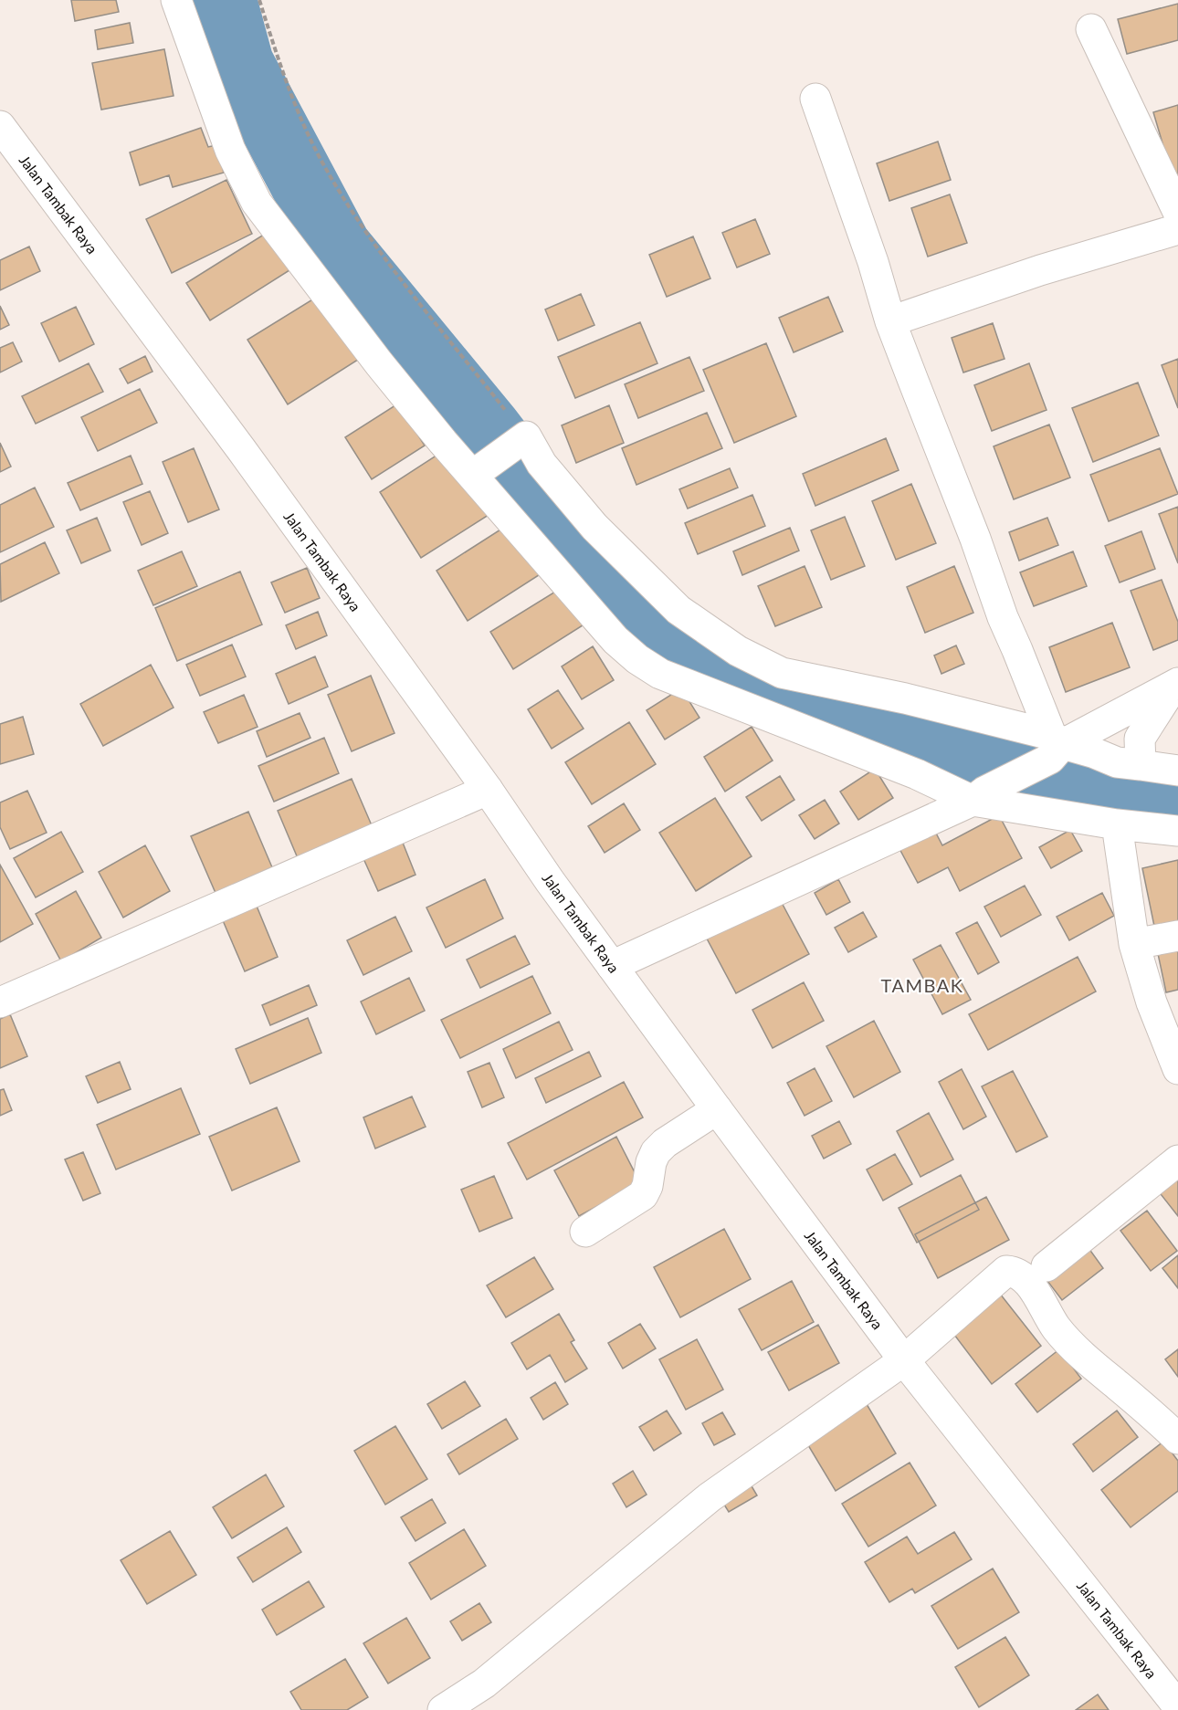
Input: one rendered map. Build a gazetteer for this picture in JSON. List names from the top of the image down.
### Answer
{
  "streets": {
    "street": ["Jalan Tambak Raya"]
  },
  "districts": ["TAMBAK"]
}
